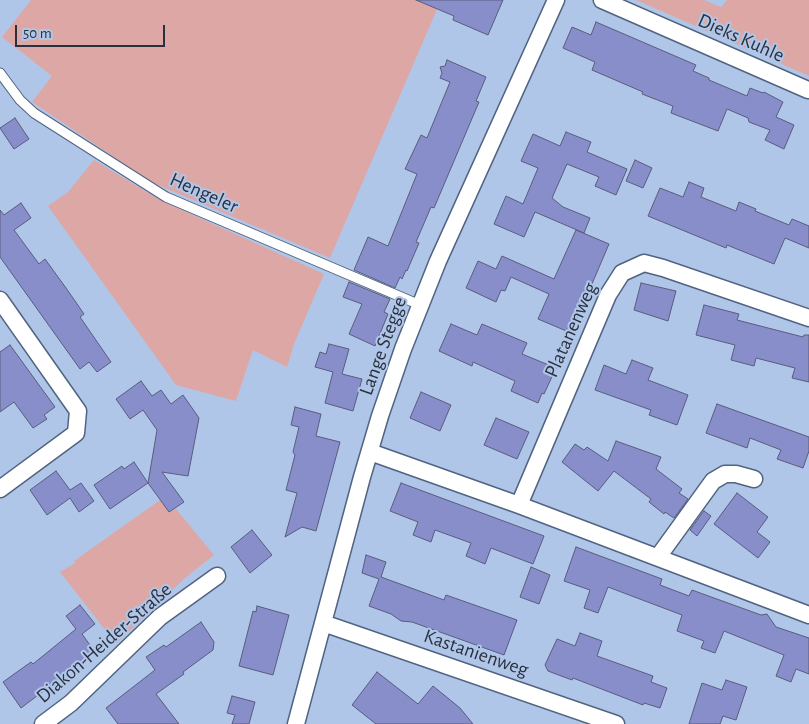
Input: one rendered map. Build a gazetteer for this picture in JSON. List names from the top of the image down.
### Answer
{
  "streets": {
    "street": [
      "Dieks Kuhle",
      "Platanenweg",
      "Lange Stegge",
      "Diakon-Heider-Straße",
      "Kastanienweg"
    ],
    "lane": ["Hengeler"]
  },
  "crossings": [
    ["Hengeler", "Lange Stegge"],
    ["Lange Stegge", "Kastanienweg"]
  ],
  "scale_bar": "50 m"
}
